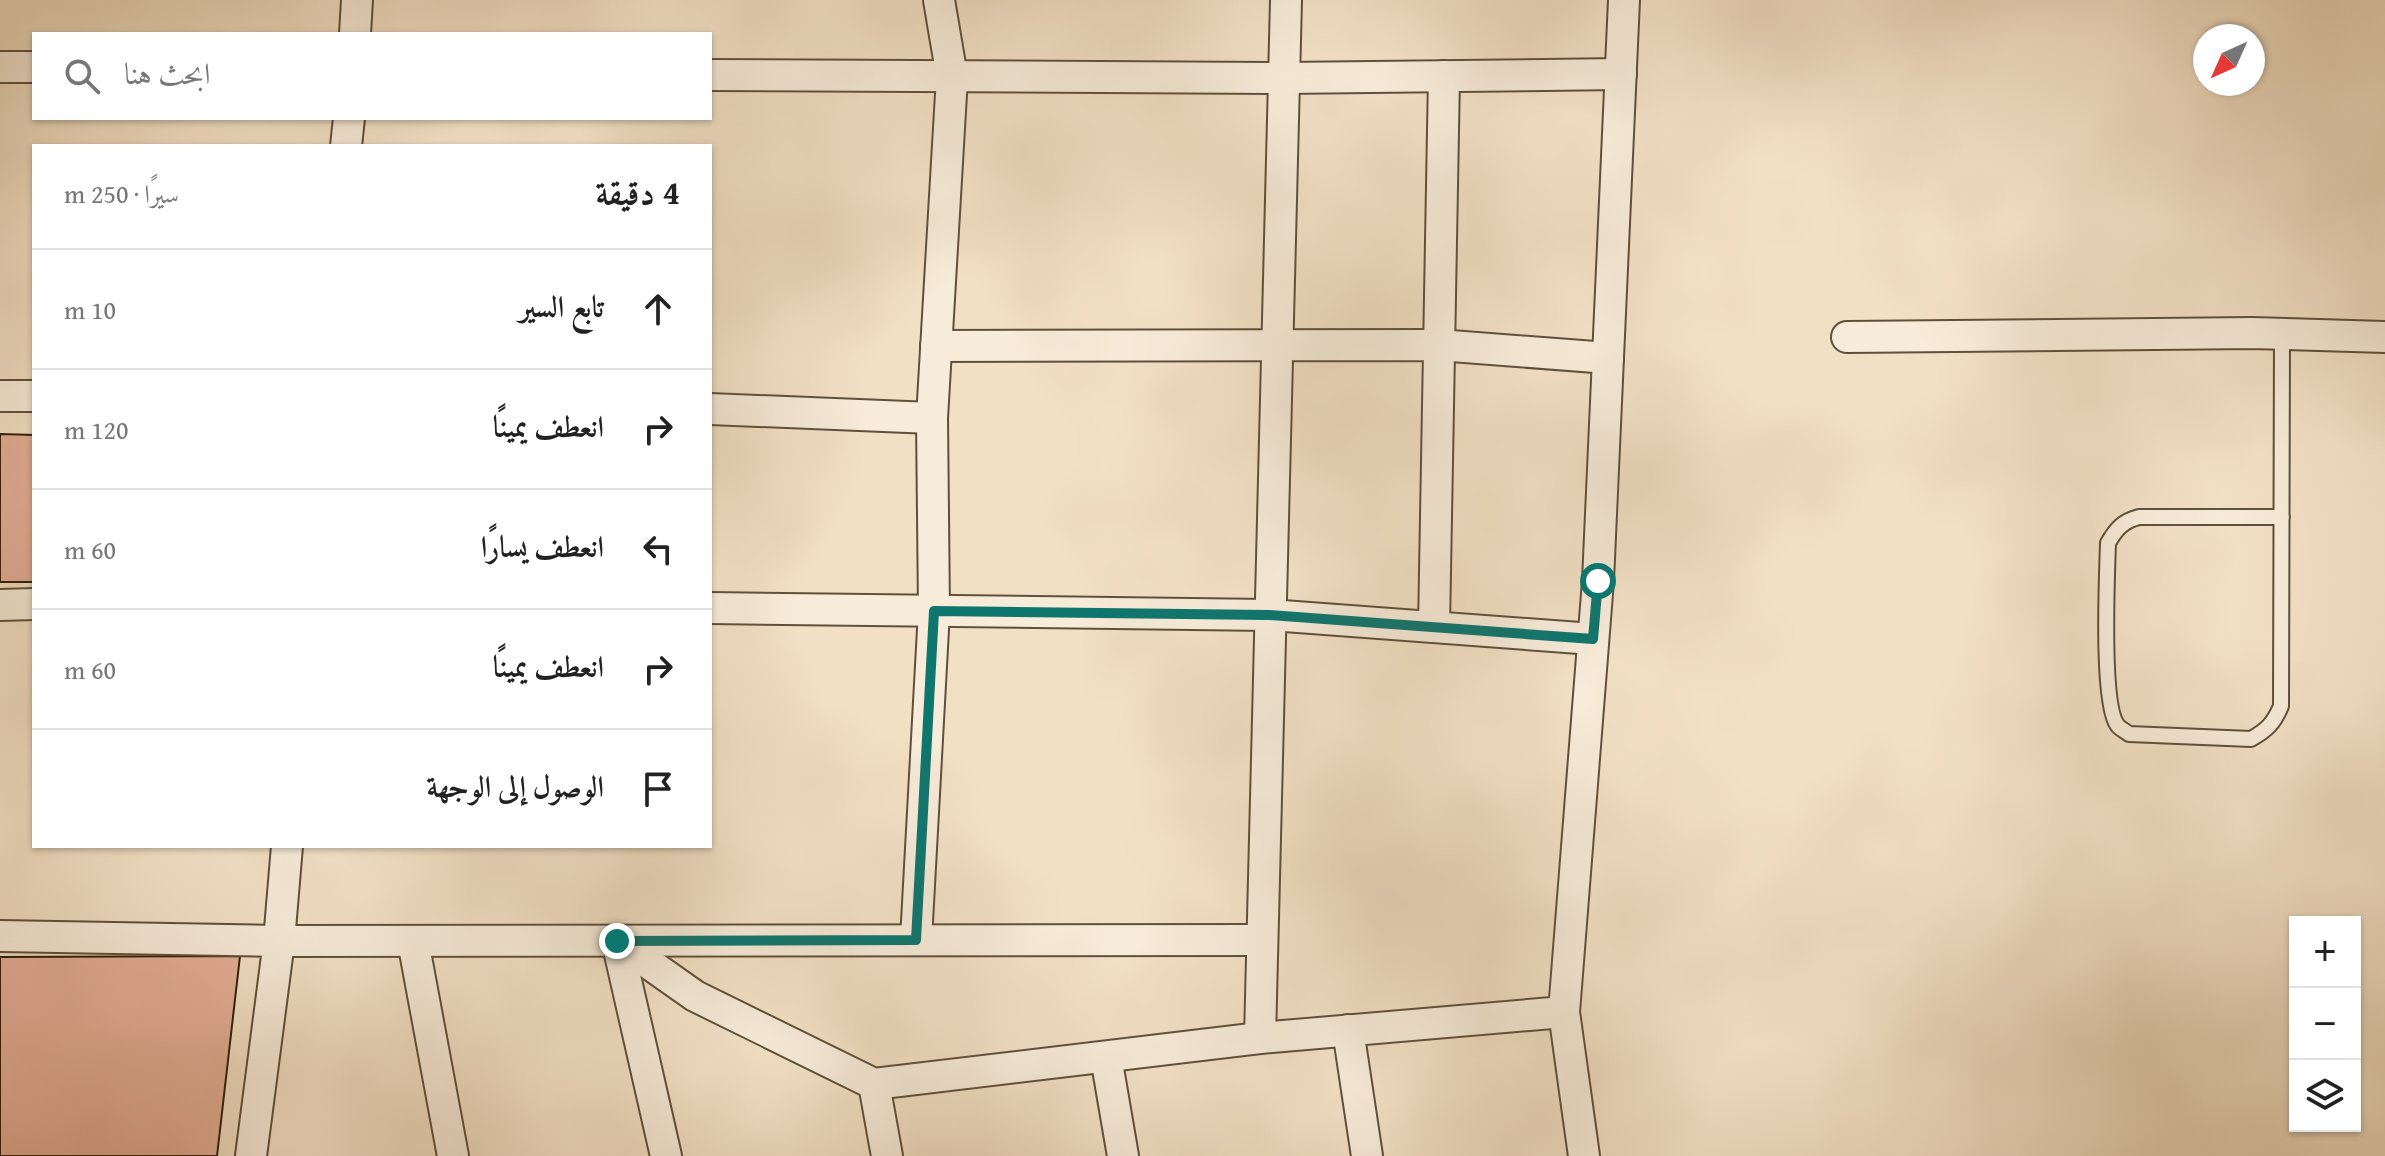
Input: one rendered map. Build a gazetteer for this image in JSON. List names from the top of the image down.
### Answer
{
  "north": "bottom left",
  "page": {
    "search": "ابحث هنا",
    "heading": ["4 دقيقة", "سيرًا · 250 m"],
    "list": [
      ["تابع السير", "10 m"],
      ["انعطف يمينًا", "120 m"],
      ["انعطف يسارًا", "60 m"],
      ["انعطف يمينًا", "60 m"],
      "الوصول إلى الوجهة"
    ],
    "map_buttons": ["+", "−"]
  }
}
